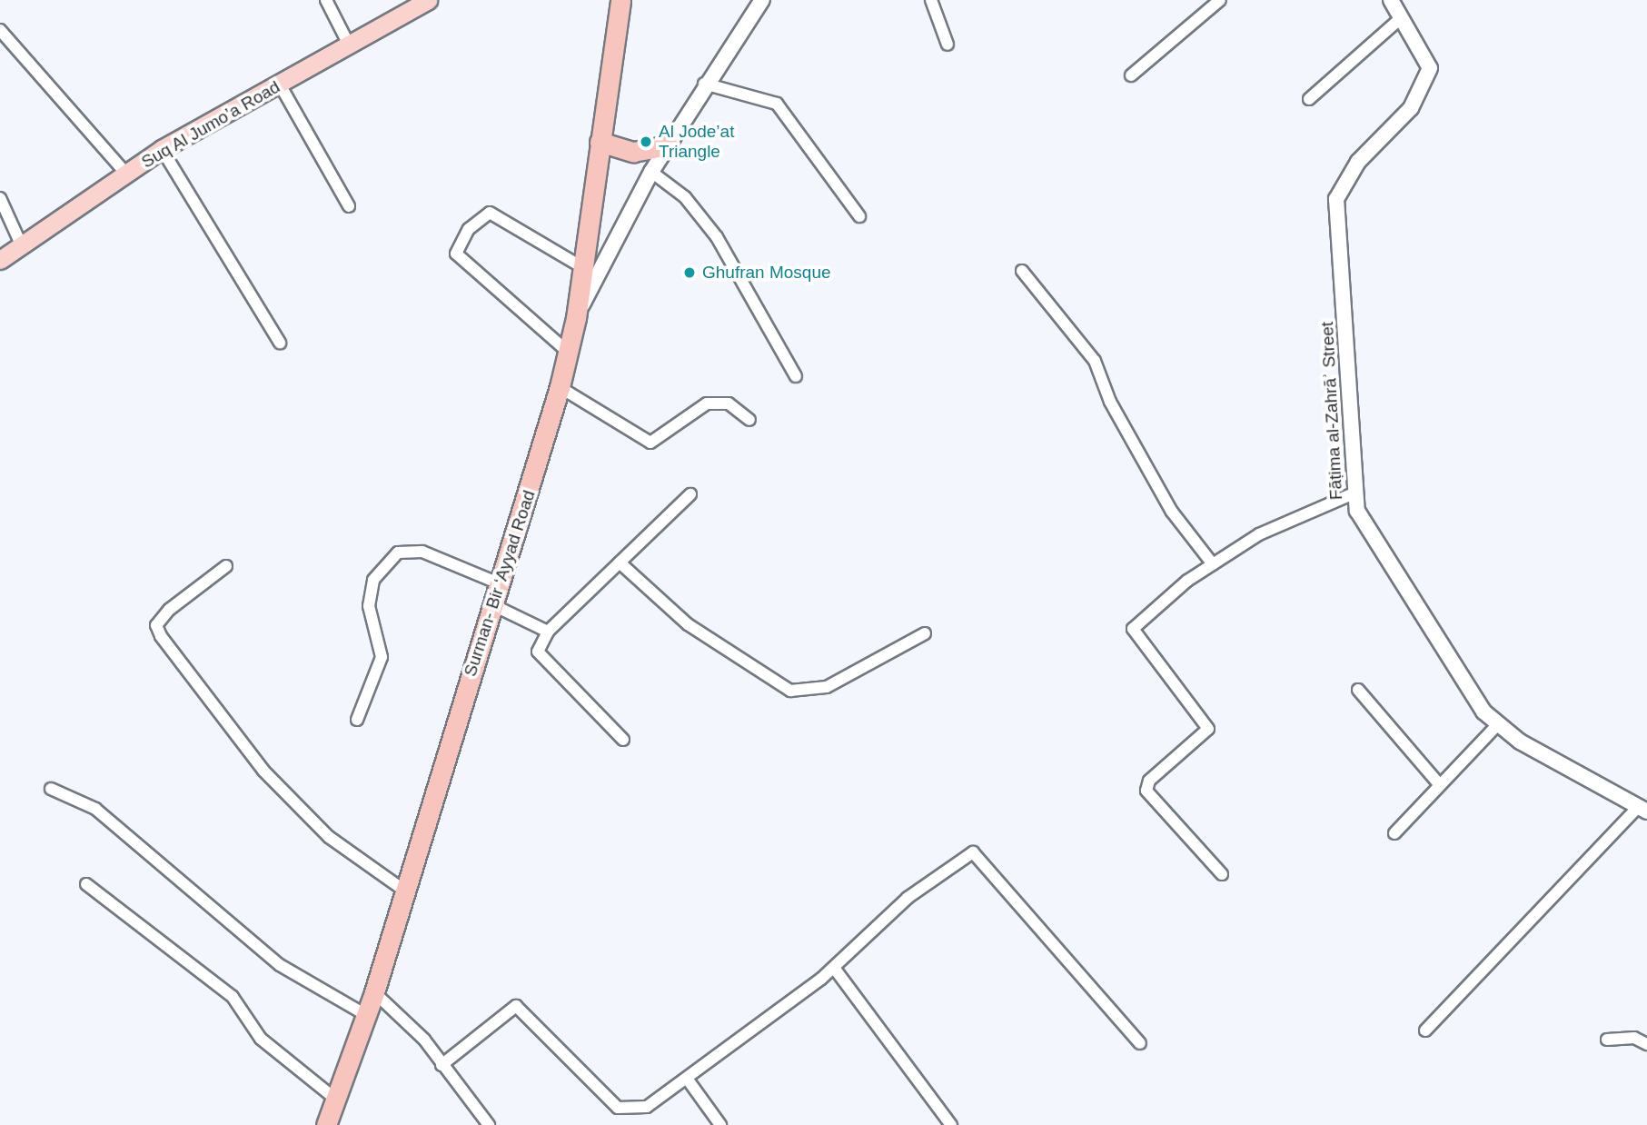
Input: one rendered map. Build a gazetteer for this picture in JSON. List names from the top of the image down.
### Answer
{
  "streets": {
    "highway": ["Surman- Bir ‘Ayyad Road"],
    "main road": ["Suq Al Jumo’a Road"],
    "street": ["Fāṭima al-Zahrāʾ Street"]
  },
  "places": ["Al Jode’at Triangle", "Ghufran Mosque"]
}
